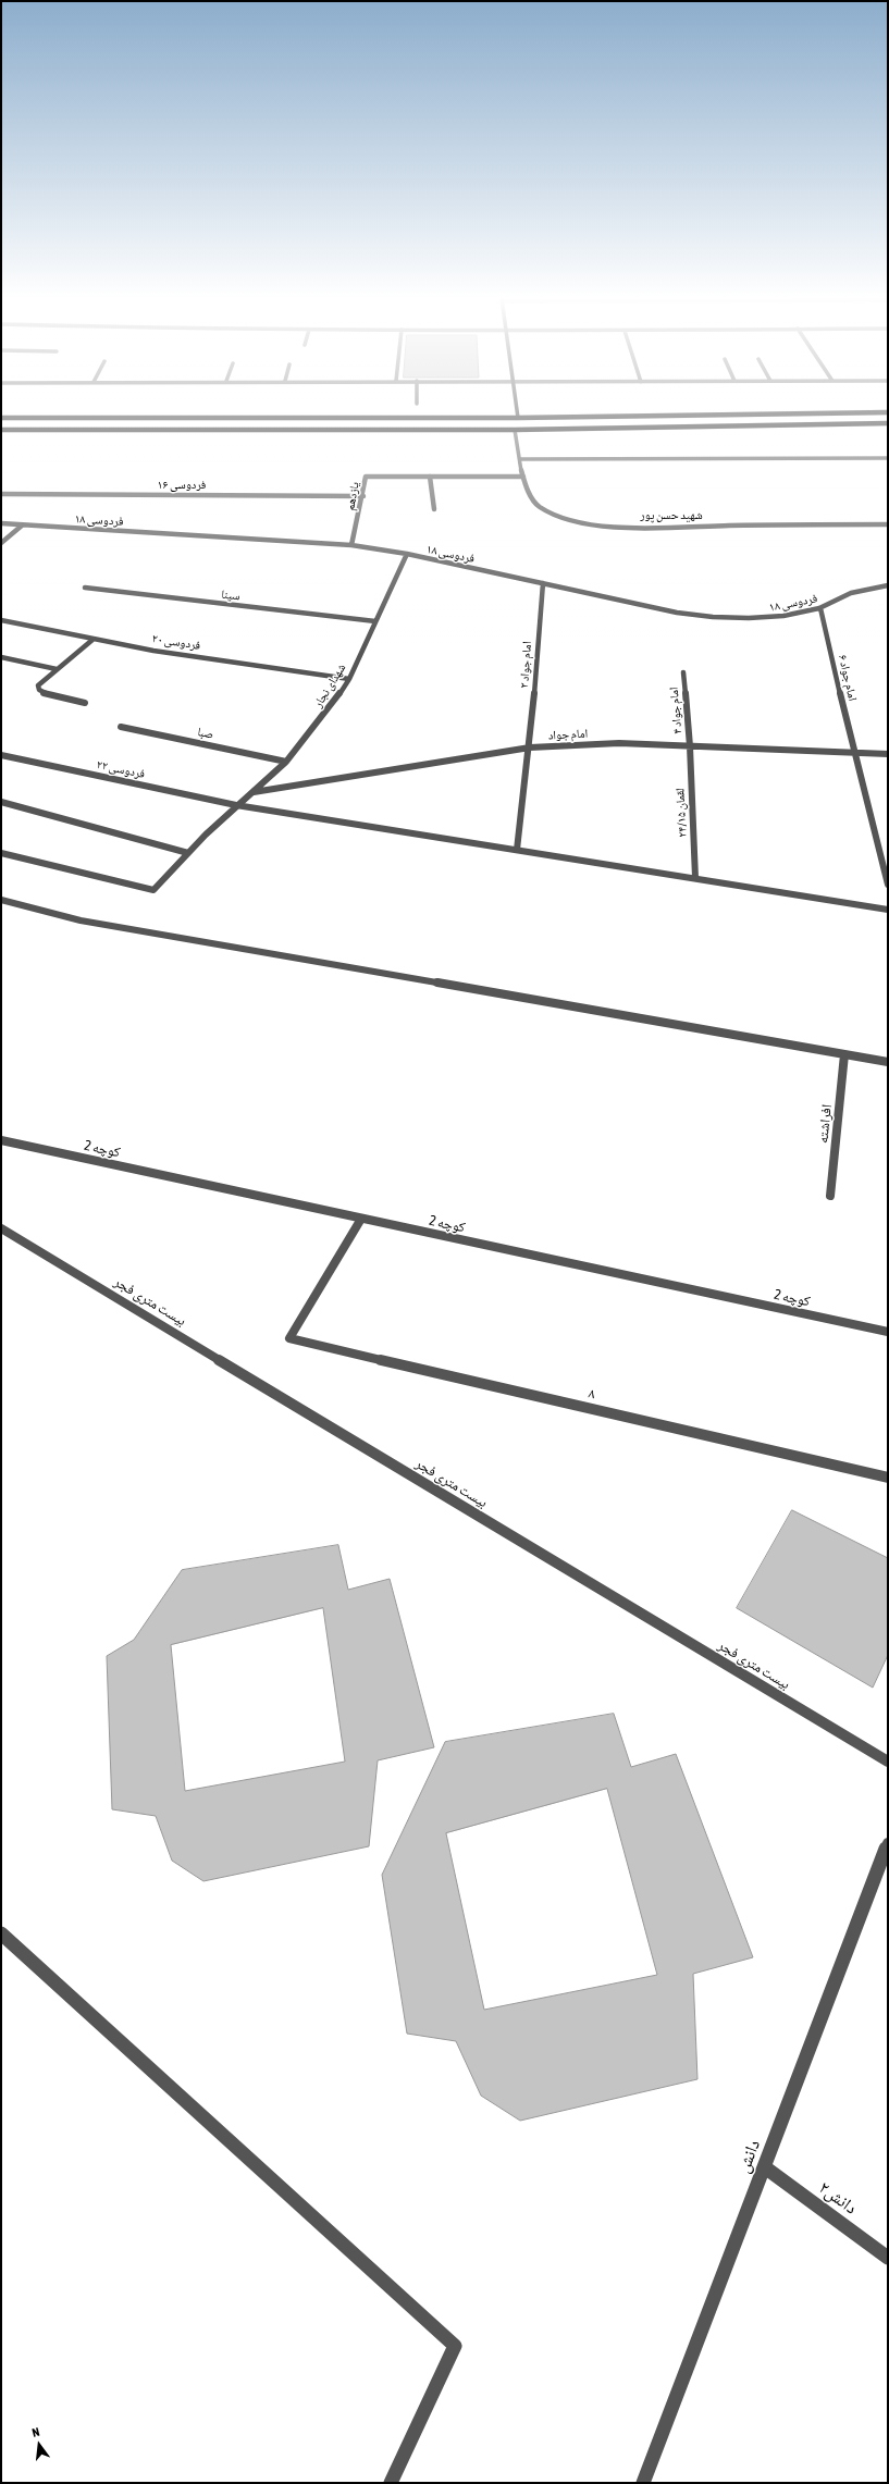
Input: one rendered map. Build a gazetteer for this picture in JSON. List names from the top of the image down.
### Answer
{
  "streets": {
    "street": [
      "فردوسی ۱۶",
      "یازدهم",
      "شهید حسن پور",
      "فردوسی ۱۸",
      "سینا",
      "فردوسی ۲۰",
      "امام جواد ۲",
      "امام جواد ۶",
      "شهدای نجار",
      "امام جواد ۴",
      "صبا",
      "امام جواد",
      "فردوسی ۲۲",
      "لقمان ۲۴/۱۵",
      "افراشته",
      "کوچه 2",
      "بیست متری فجر",
      "۸",
      "دانش",
      "دانش۲"
    ]
  },
  "crossings": [
    ["فردوسی ۱۶", "یازدهم"],
    ["یازدهم", "شهید حسن پور"],
    ["یازدهم", "فردوسی ۱۸"],
    ["فردوسی ۱۸", "امام جواد ۲"],
    ["فردوسی ۱۸", "امام جواد ۶"],
    ["فردوسی ۱۸", "شهدای نجار"],
    ["سینا", "شهدای نجار"],
    ["فردوسی ۲۰", "شهدای نجار"],
    ["امام جواد ۲", "امام جواد"],
    ["امام جواد ۲", "فردوسی ۲۲"],
    ["امام جواد ۶", "امام جواد"],
    ["شهدای نجار", "صبا"],
    ["شهدای نجار", "امام جواد"],
    ["شهدای نجار", "فردوسی ۲۲"],
    ["امام جواد ۴", "امام جواد"],
    ["امام جواد ۴", "لقمان ۲۴/۱۵"],
    ["امام جواد", "لقمان ۲۴/۱۵"],
    ["فردوسی ۲۲", "لقمان ۲۴/۱۵"],
    ["کوچه 2", "۸"],
    ["دانش", "دانش۲"]
  ],
  "north": "top"
}
